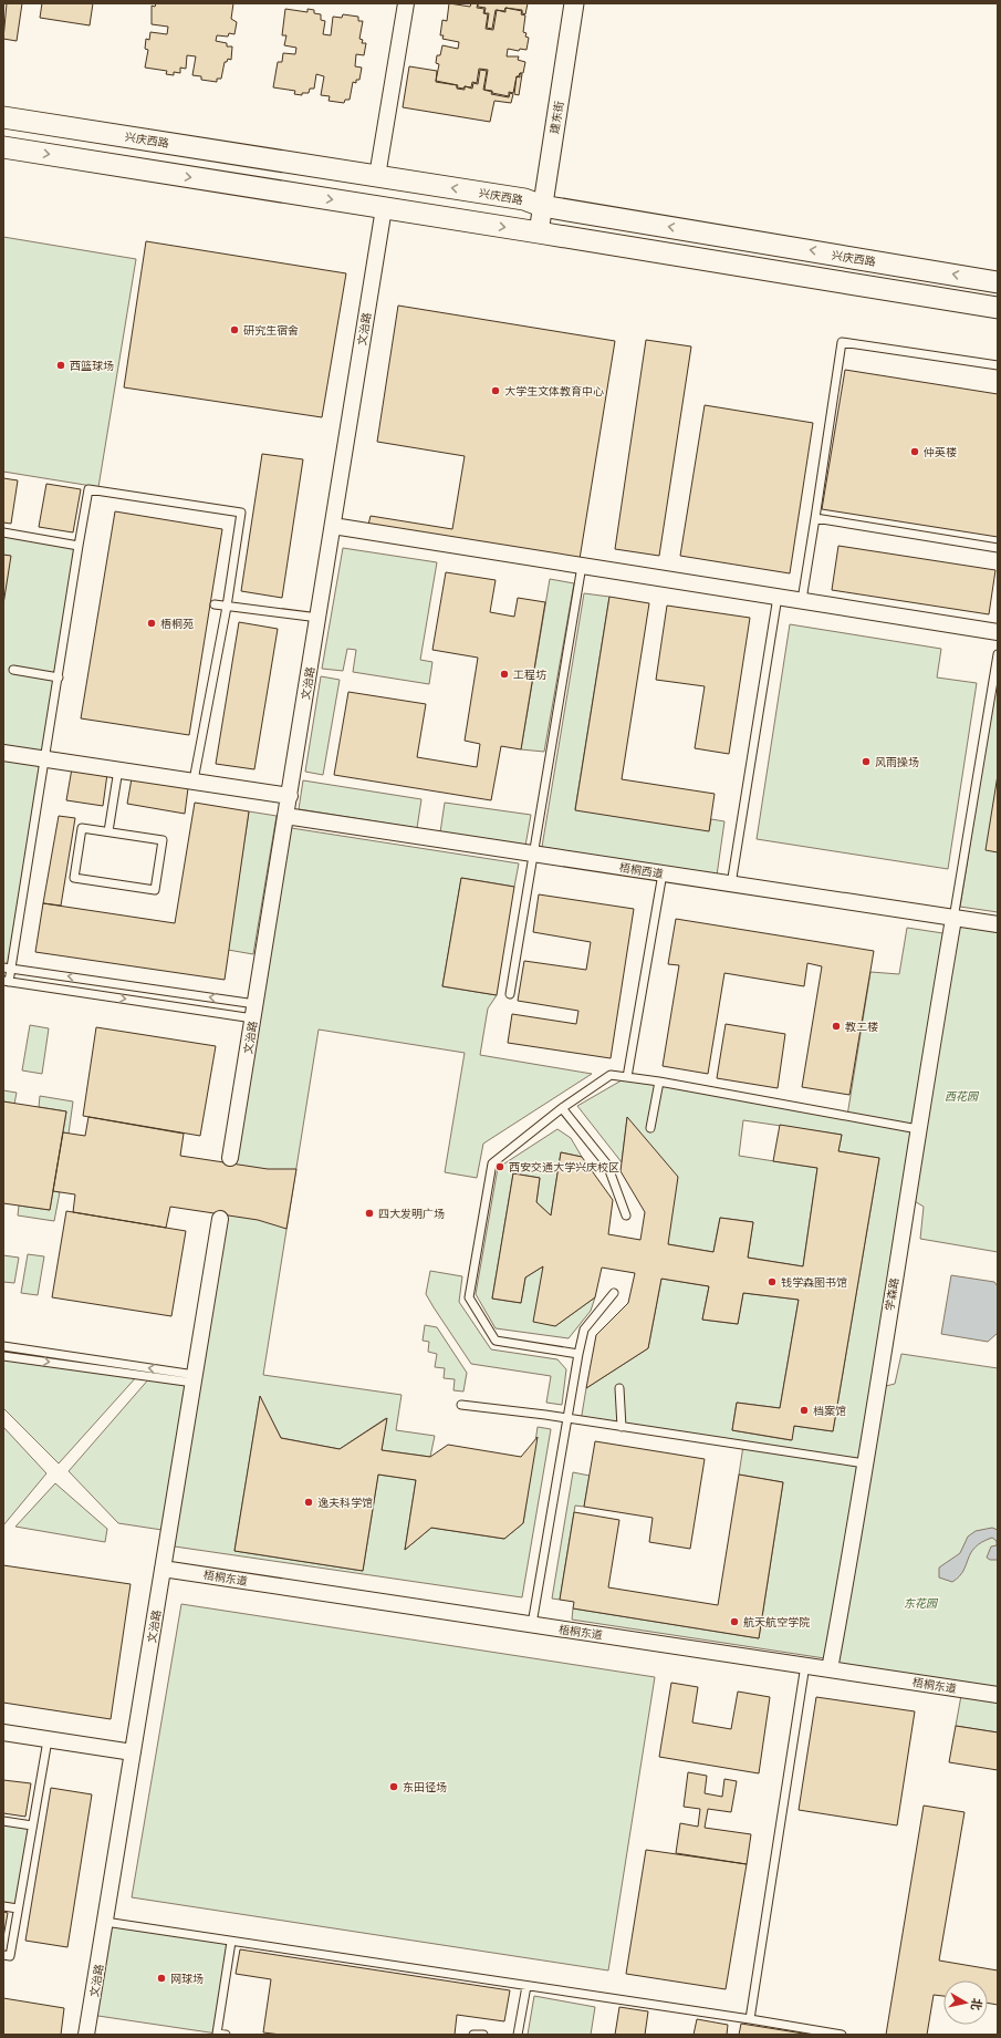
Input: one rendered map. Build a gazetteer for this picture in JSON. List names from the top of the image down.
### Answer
{
  "streets": {
    "main road": ["兴庆西路"],
    "street": [
      "建东街",
      "文治路",
      "梧桐西道",
      "学森路",
      "梧桐东道"
    ]
  },
  "crossings": [
    ["建东街", "兴庆西路"],
    ["文治路", "梧桐西道"],
    ["文治路", "梧桐东道"],
    ["梧桐西道", "学森路"],
    ["学森路", "梧桐东道"]
  ],
  "parks": ["西花园", "东花园"],
  "places": [
    "研究生宿舍",
    "西篮球场",
    "大学生文体教育中心",
    "仲英楼",
    "梧桐苑",
    "工程坊",
    "风雨操场",
    "教二楼",
    "西安交通大学兴庆校区",
    "四大发明广场",
    "钱学森图书馆",
    "档案馆",
    "逸夫科学馆",
    "航天航空学院",
    "东田径场",
    "网球场"
  ],
  "north": "right"
}
